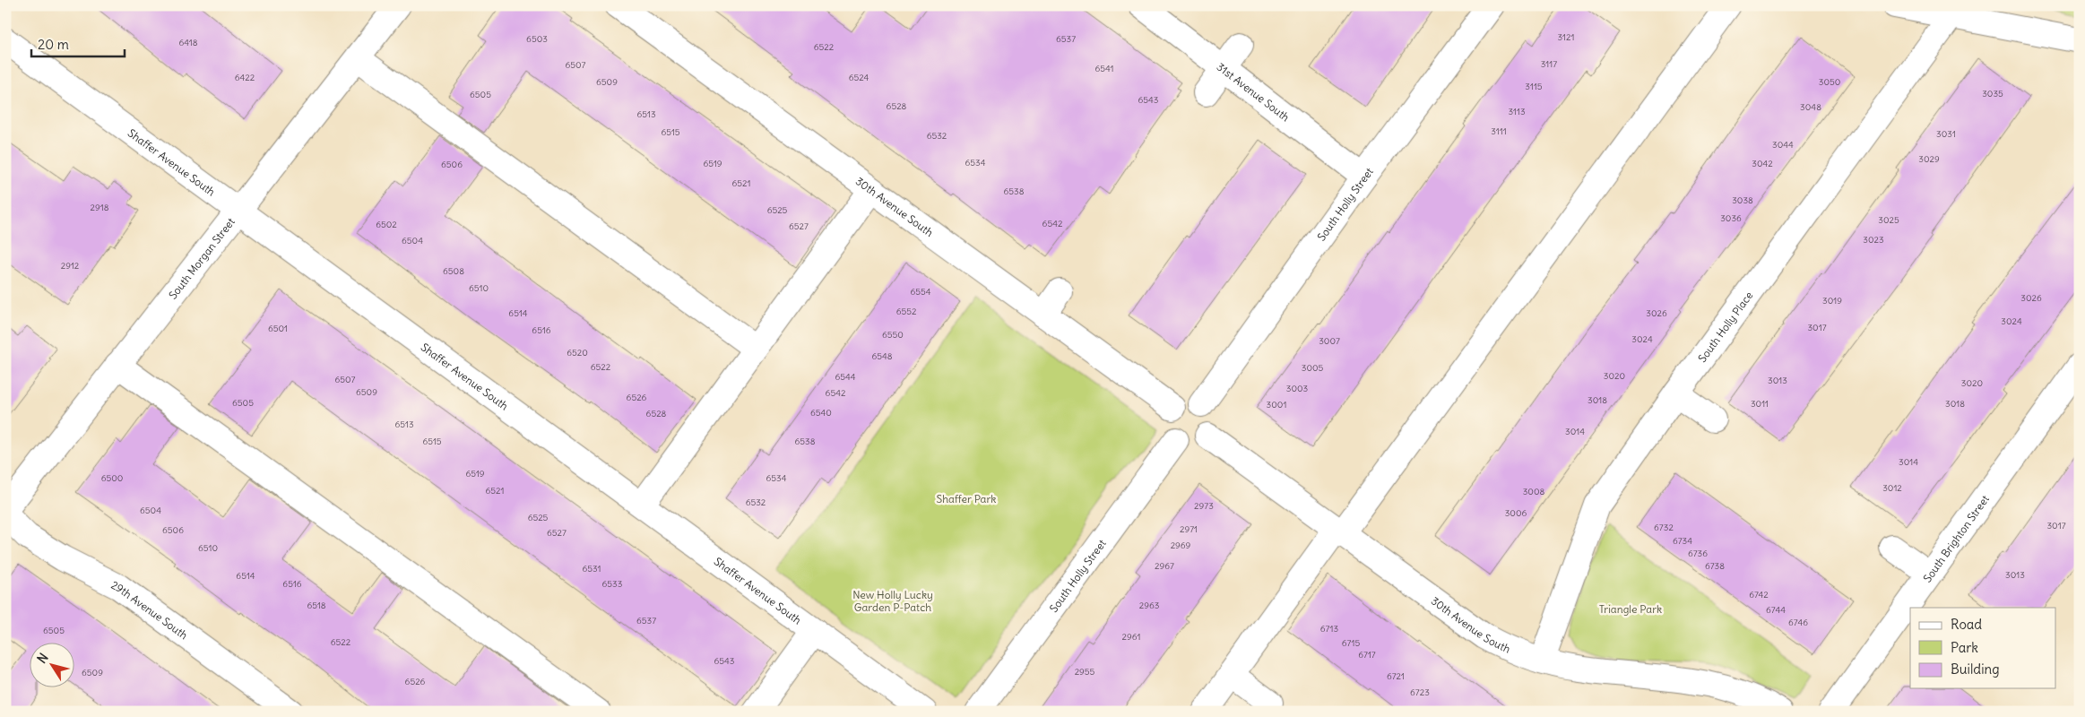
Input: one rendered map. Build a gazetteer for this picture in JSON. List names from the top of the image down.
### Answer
{
  "streets": {
    "street": [
      "31st Avenue South",
      "Shaffer Avenue South",
      "South Holly Street",
      "30th Avenue South",
      "South Morgan Street",
      "South Holly Place",
      "South Brighton Street",
      "29th Avenue South"
    ]
  },
  "crossings": [
    ["31st Avenue South", "South Holly Street"],
    ["Shaffer Avenue South", "South Morgan Street"],
    ["South Holly Street", "30th Avenue South"],
    ["30th Avenue South", "South Holly Place"]
  ],
  "parks": ["Shaffer Park", "New Holly Lucky Garden P-Patch", "Triangle Park"],
  "house_numbers": [
    "3121",
    "6503",
    "6537",
    "6418",
    "6522",
    "3117",
    "6507",
    "6541",
    "6422",
    "6524",
    "6509",
    "3050",
    "3115",
    "3035",
    "6505",
    "6543",
    "6528",
    "3048",
    "3113",
    "6513",
    "3111",
    "6515",
    "3031",
    "6532",
    "3044",
    "3029",
    "6534",
    "6519",
    "3042",
    "6506",
    "6521",
    "6538",
    "3038",
    "2918",
    "6525",
    "3036",
    "3025",
    "6542",
    "6502",
    "6527",
    "3023",
    "6504",
    "2912",
    "6508",
    "6510",
    "6554",
    "3026",
    "3019",
    "6552",
    "6514",
    "3026",
    "3024",
    "3017",
    "6501",
    "6516",
    "6550",
    "3024",
    "3007",
    "6520",
    "6548",
    "6522",
    "3005",
    "3020",
    "6544",
    "6507",
    "3013",
    "3020",
    "3003",
    "6509",
    "6542",
    "6526",
    "3018",
    "6505",
    "3011",
    "3018",
    "3001",
    "6540",
    "6528",
    "6513",
    "3014",
    "6515",
    "6538",
    "3014",
    "6519",
    "6500",
    "6534",
    "3012",
    "6521",
    "3008",
    "6532",
    "2973",
    "6504",
    "3006",
    "6525",
    "3017",
    "6732",
    "2971",
    "6506",
    "6527",
    "6734",
    "2969",
    "6510",
    "6736",
    "2967",
    "6738",
    "6531",
    "3013",
    "6514",
    "6516",
    "6533",
    "6742",
    "6518",
    "2963",
    "6744",
    "6537",
    "6746",
    "6713",
    "6505",
    "2961",
    "6522",
    "6715",
    "6717",
    "6543",
    "2955",
    "6509",
    "6721",
    "6526",
    "6723"
  ],
  "legend": ["Road", "Park", "Building"],
  "scale_bar": "20 m",
  "north": "top left"
}
